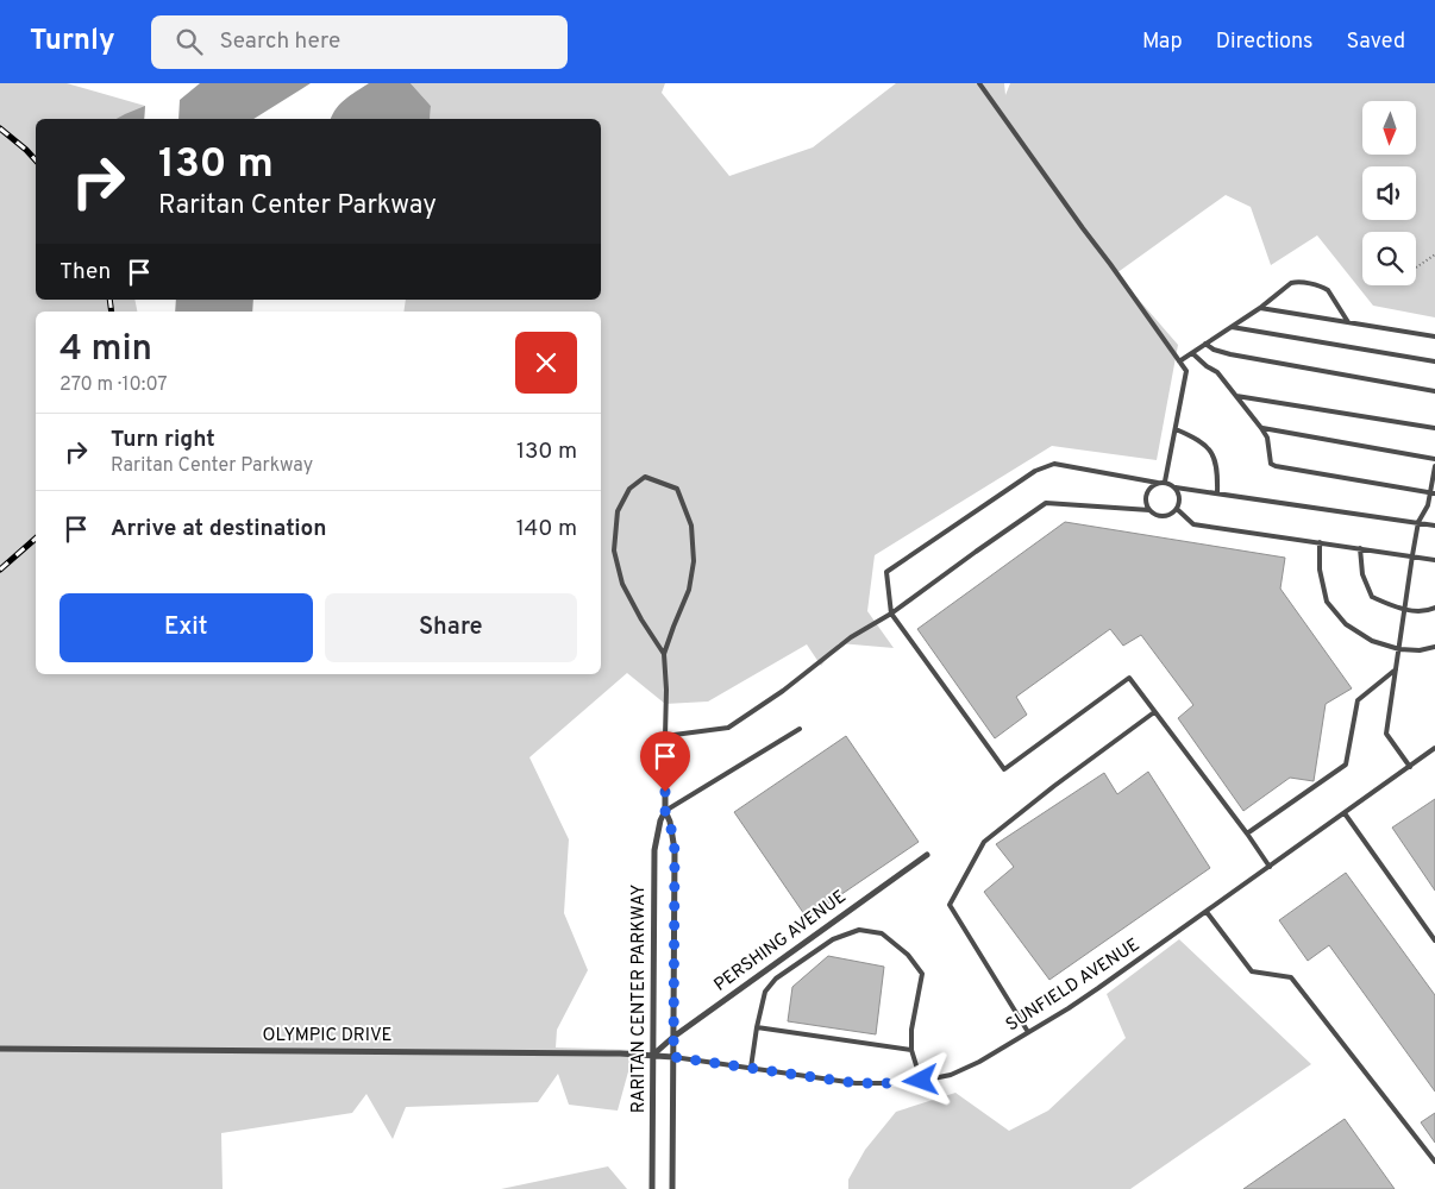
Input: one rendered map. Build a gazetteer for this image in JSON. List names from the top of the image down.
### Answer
{
  "streets": {
    "street": ["PERSHING AVENUE", "RARITAN CENTER PARKWAY", "OLYMPIC DRIVE"],
    "lane": ["SUNFIELD AVENUE"]
  },
  "crossings": [
    ["PERSHING AVENUE", "RARITAN CENTER PARKWAY"],
    ["PERSHING AVENUE", "OLYMPIC DRIVE"],
    ["SUNFIELD AVENUE", "RARITAN CENTER PARKWAY"],
    ["SUNFIELD AVENUE", "OLYMPIC DRIVE"],
    ["RARITAN CENTER PARKWAY", "OLYMPIC DRIVE"]
  ],
  "north": "bottom",
  "page": {
    "header": "Turnly",
    "search": "Search here",
    "nav": ["Map", "Directions", "Saved"],
    "turn": ["130 m", "Raritan Center Parkway"],
    "then": "Then",
    "heading": ["4 min", "270 m · 10:07"],
    "list": [
      {
        "name": "Turn right",
        "note": "Raritan Center Parkway",
        "value": "130 m"
      },
      {
        "name": "Arrive at destination",
        "value": "140 m"
      }
    ],
    "buttons": ["Exit", "Share"]
  }
}
